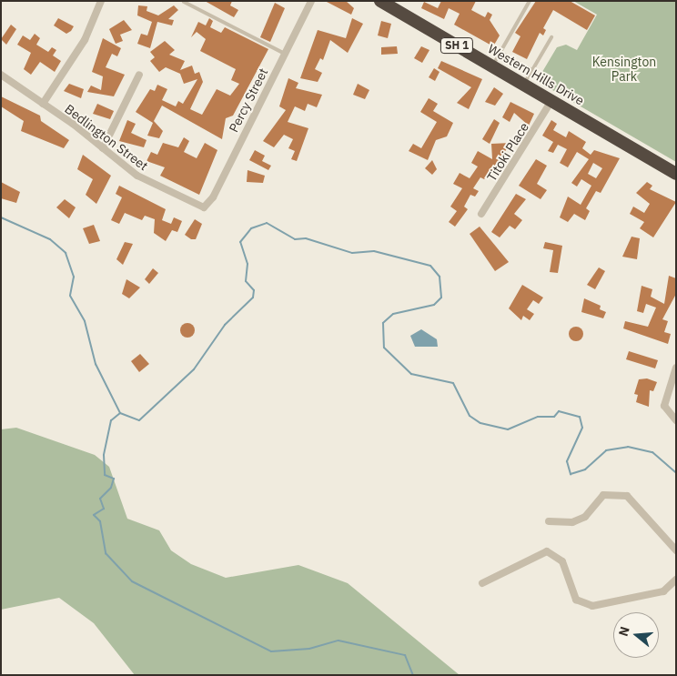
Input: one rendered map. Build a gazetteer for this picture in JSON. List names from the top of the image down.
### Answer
{
  "streets": {
    "highway": ["SH 1", "Western Hills Drive"],
    "street": ["Percy Street", "Bedlington Street", "Titoki Place"]
  },
  "crossings": [
    ["Western Hills Drive", "Titoki Place"],
    ["Percy Street", "Bedlington Street"]
  ],
  "parks": ["Kensington Park"],
  "north": "left"
}
